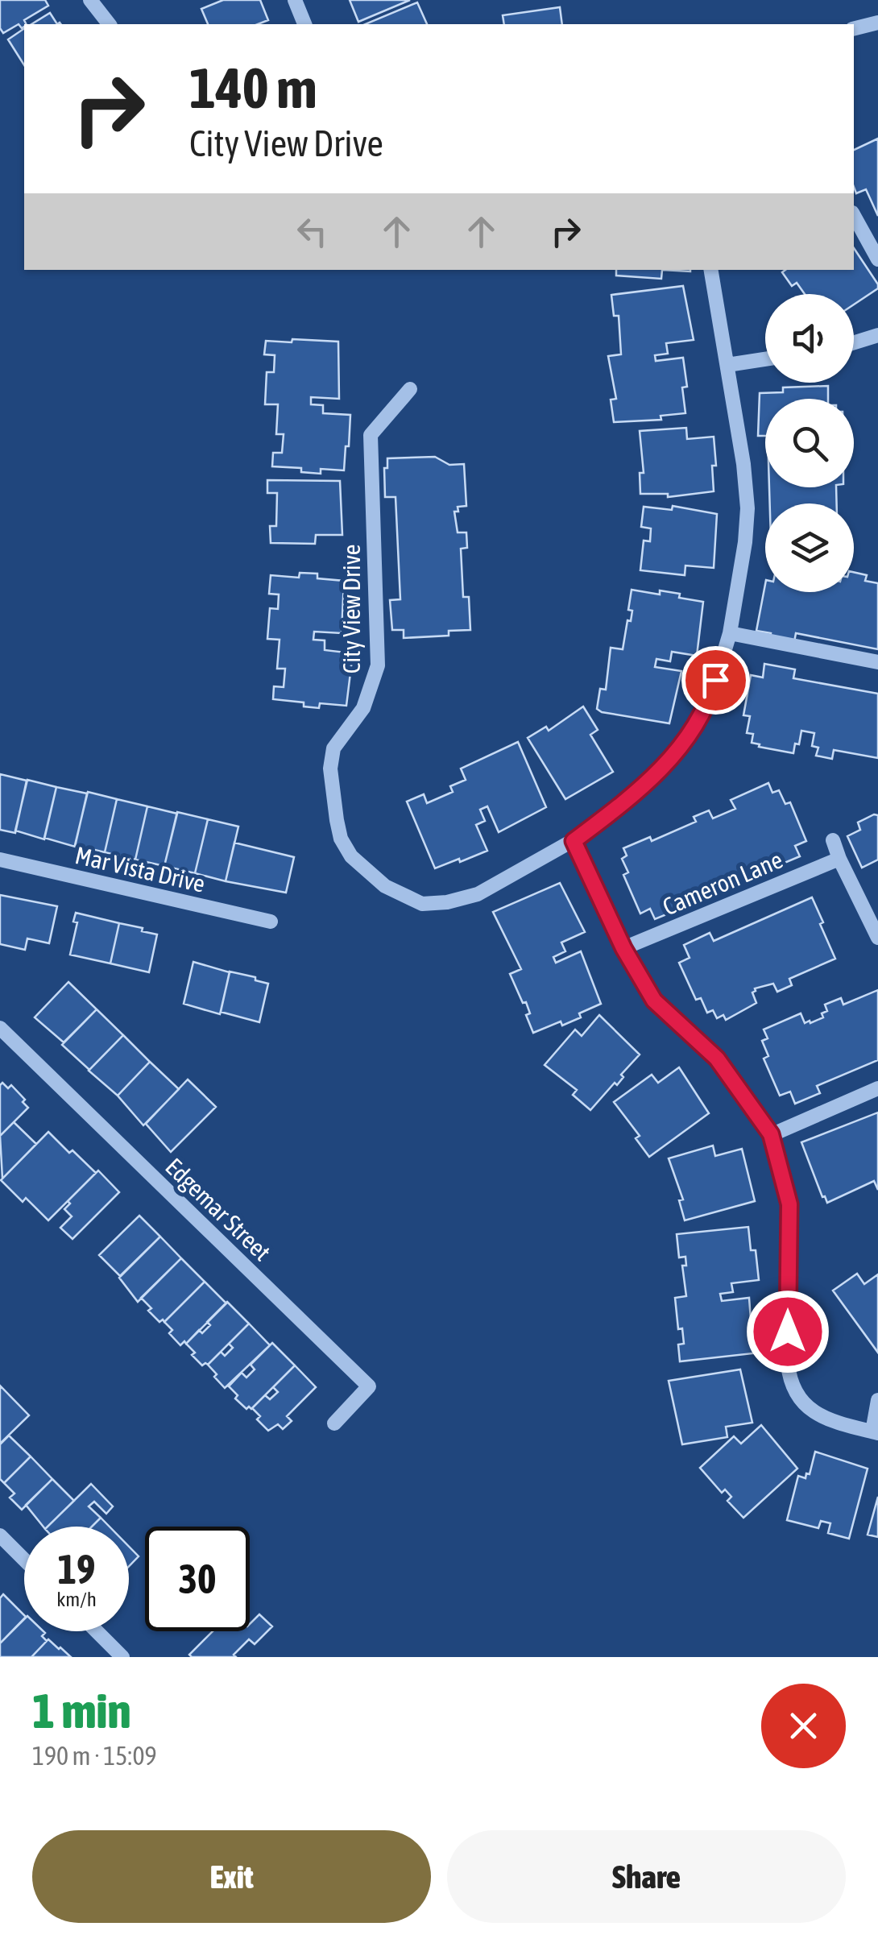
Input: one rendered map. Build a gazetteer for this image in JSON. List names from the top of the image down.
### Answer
{
  "streets": {
    "street": [
      "City View Drive",
      "Mar Vista Drive",
      "Cameron Lane",
      "Edgemar Street"
    ]
  },
  "page": {
    "turn": ["140 m", "City View Drive"],
    "speed": "19 km/h",
    "limit": "30",
    "heading": ["1 min", "190 m · 15:09"],
    "buttons": ["Exit", "Share"]
  }
}
